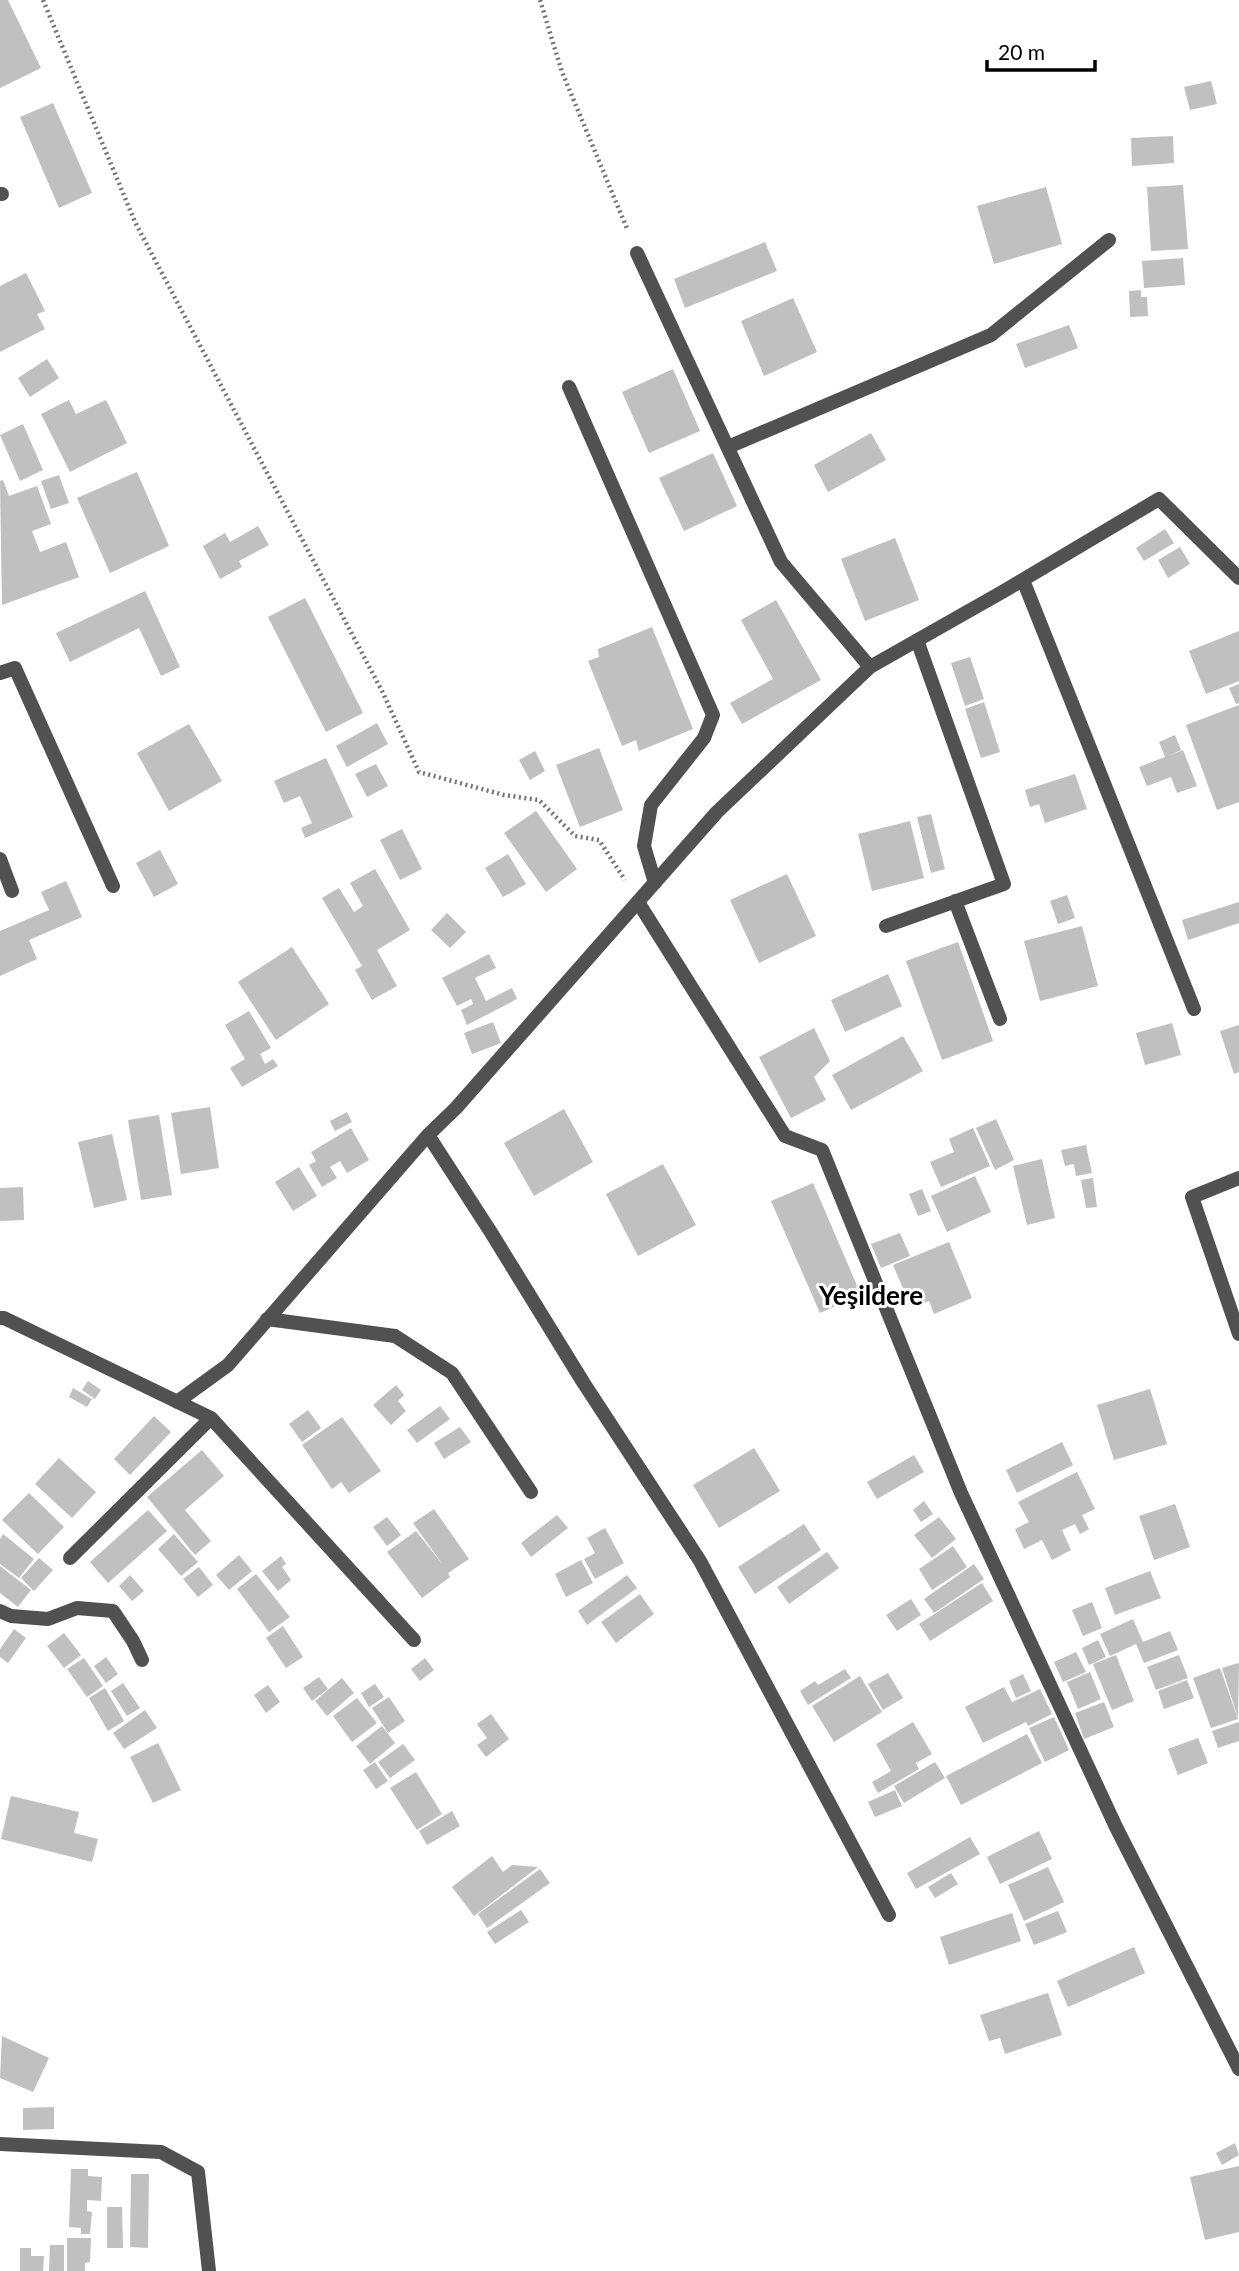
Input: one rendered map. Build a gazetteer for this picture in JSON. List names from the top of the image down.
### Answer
{
  "districts": ["Yeşildere"],
  "scale_bar": "20 m"
}
